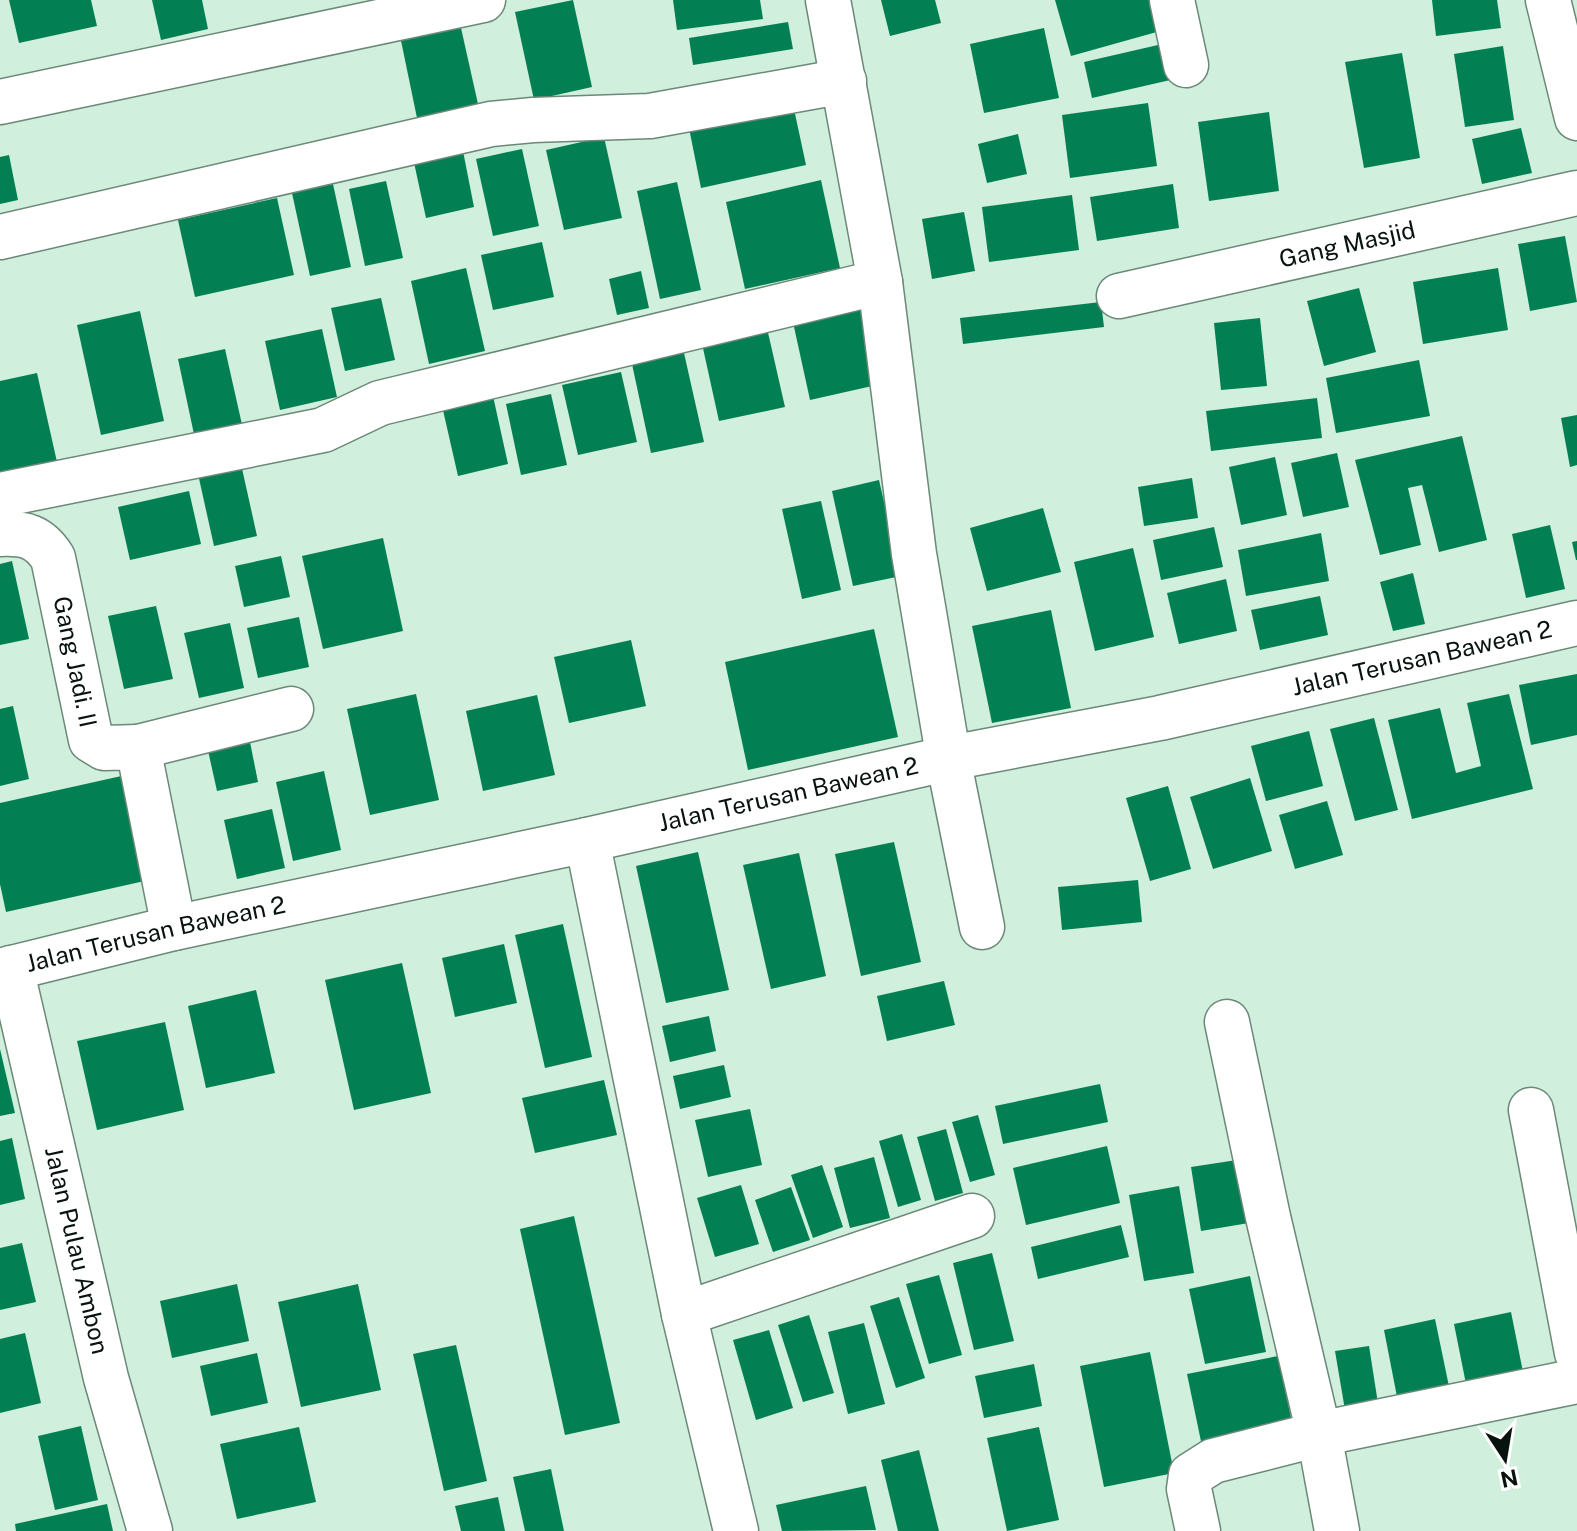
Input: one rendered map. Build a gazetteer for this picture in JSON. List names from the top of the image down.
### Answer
{
  "streets": {
    "street": [
      "Gang Masjid",
      "Jalan Terusan Bawean 2",
      "Gang Jadi. II",
      "Jalan Pulau Ambon"
    ]
  },
  "crossings": [
    ["Jalan Terusan Bawean 2", "Jalan Pulau Ambon"]
  ],
  "north": "bottom"
}
